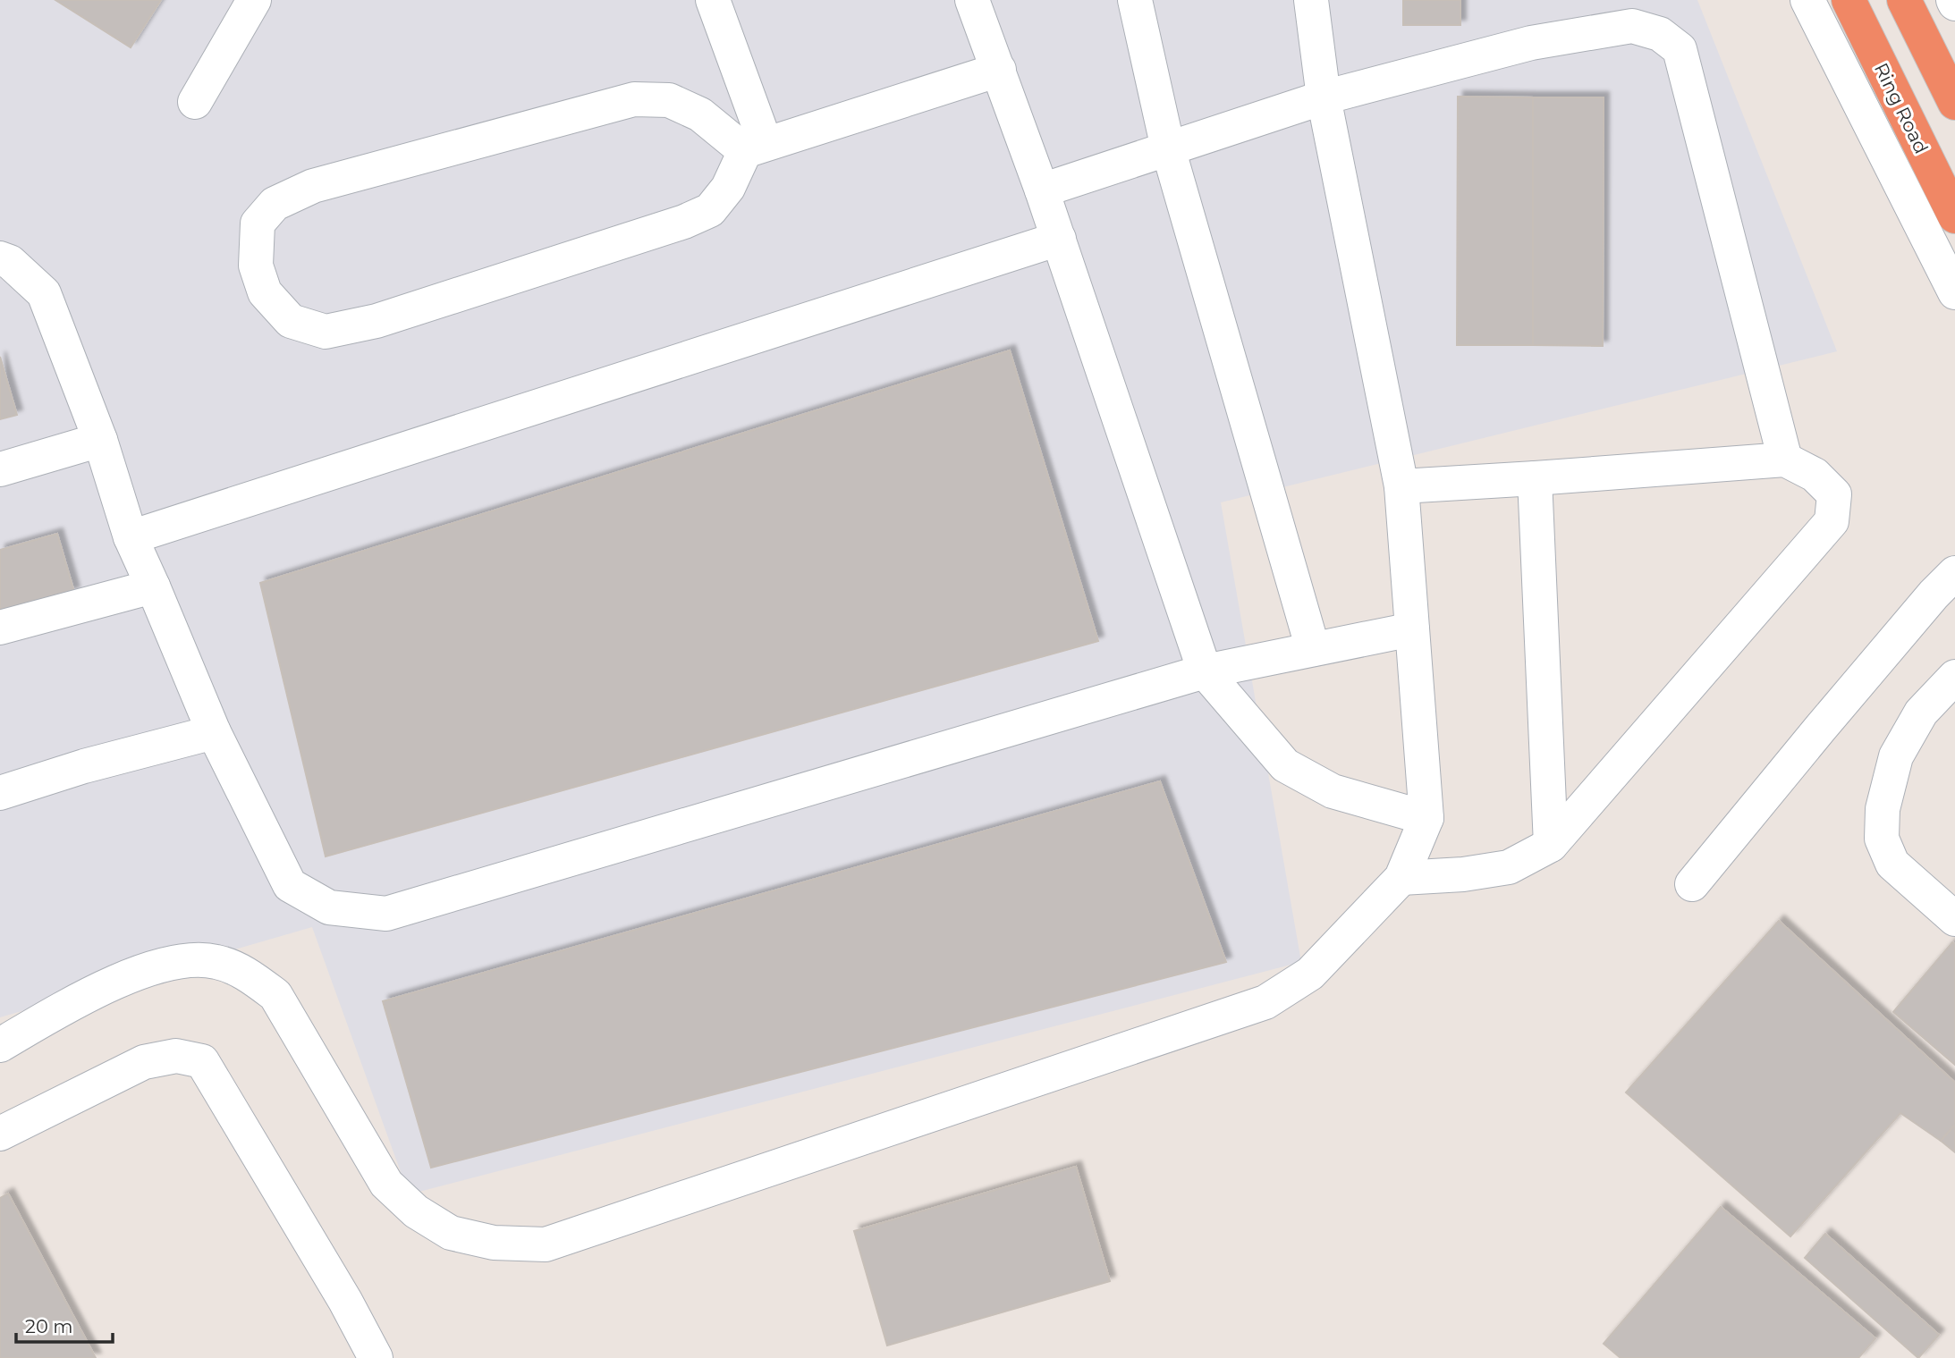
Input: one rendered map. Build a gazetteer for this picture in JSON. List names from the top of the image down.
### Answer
{
  "streets": {
    "highway": ["Ring Road"]
  },
  "scale_bar": "20 m"
}
